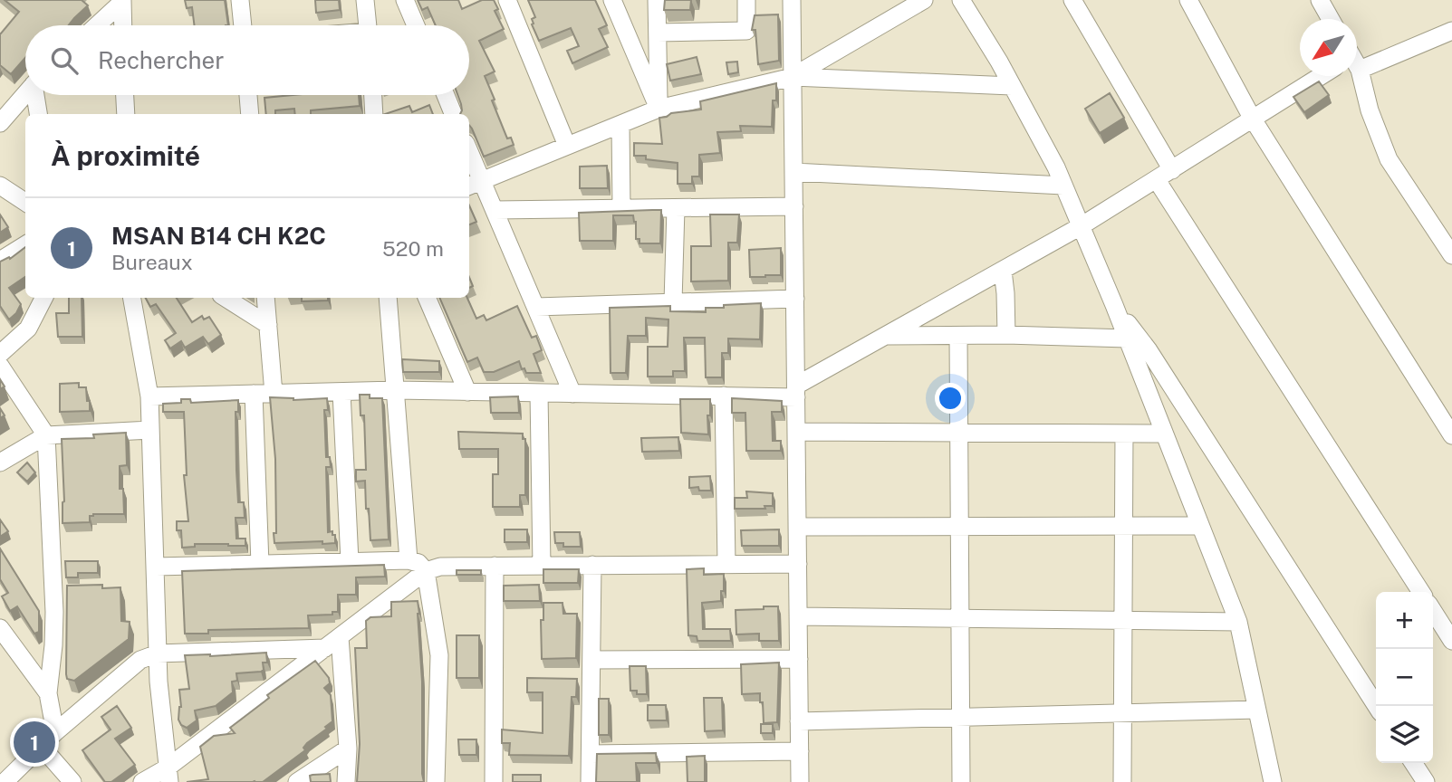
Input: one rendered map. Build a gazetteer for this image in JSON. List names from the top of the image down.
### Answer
{
  "north": "bottom left",
  "page": {
    "search": "Rechercher",
    "heading": "À proximité",
    "list": [
      {
        "mark": "1",
        "name": "MSAN B14 CH K2C",
        "note": "Bureaux",
        "value": "520 m"
      }
    ],
    "map_buttons": ["+", "−"],
    "pins": "1"
  }
}
